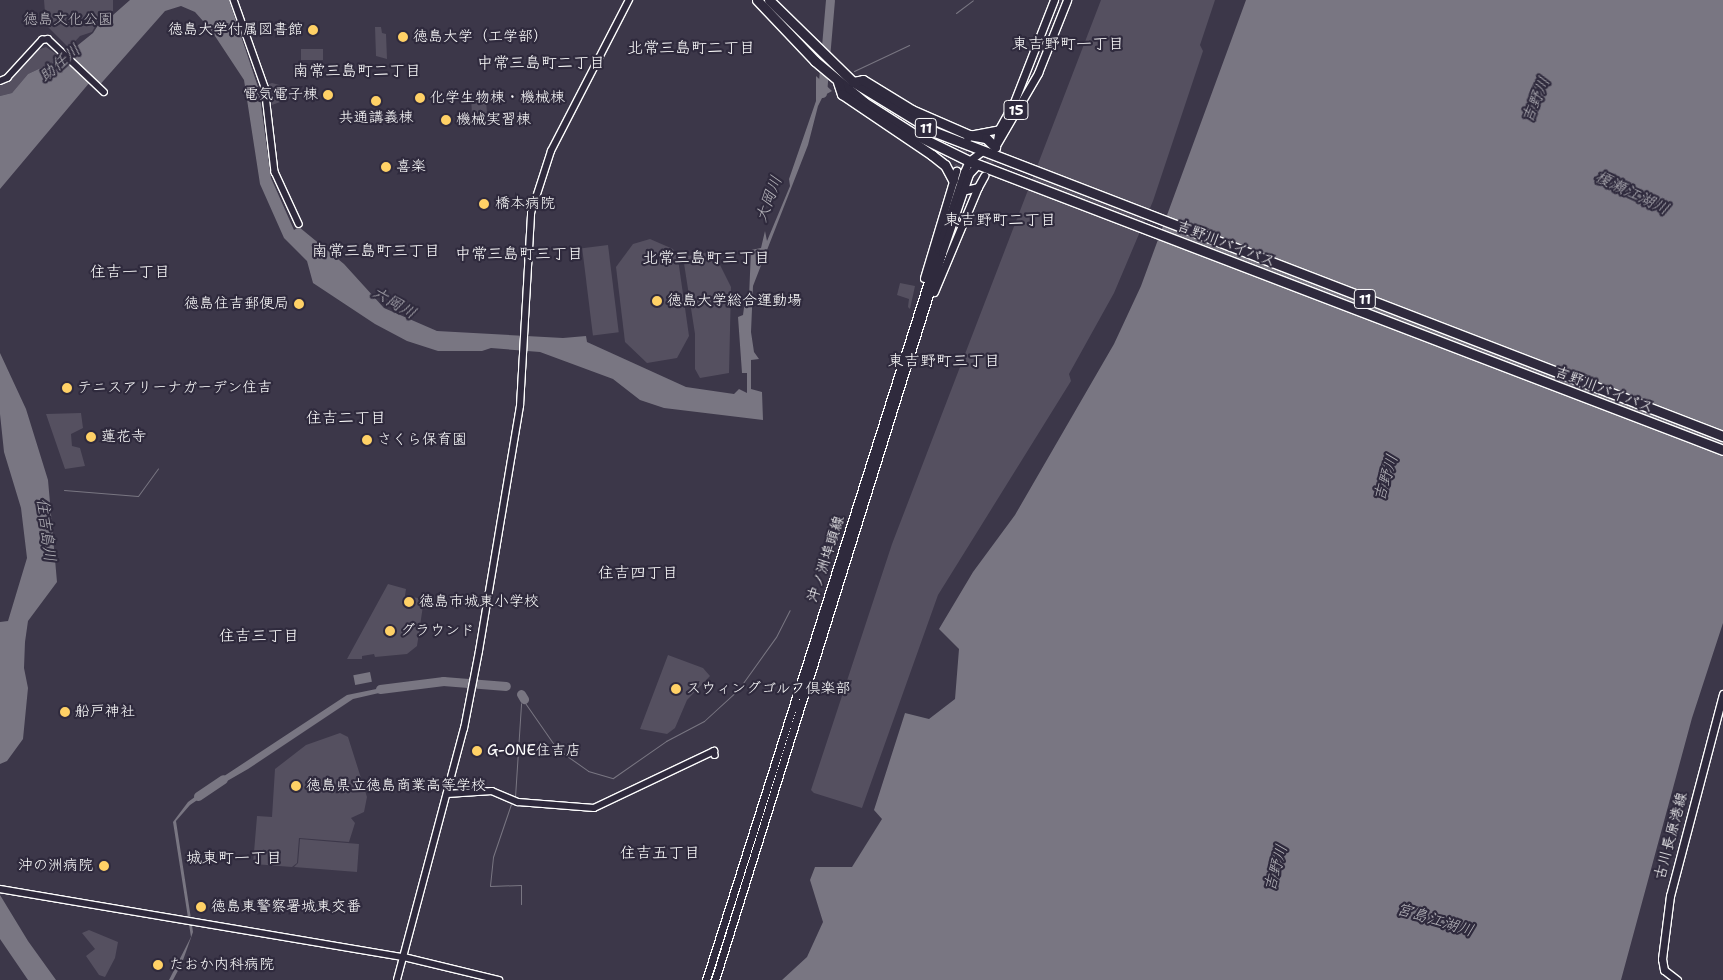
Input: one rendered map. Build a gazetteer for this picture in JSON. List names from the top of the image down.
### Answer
{
  "streets": {
    "highway": ["11", "吉野川バイパス"],
    "main road": ["15", "沖ノ洲埠頭線", "古川長原港線"]
  },
  "crossings": [
    ["吉野川バイパス", "沖ノ洲埠頭線"]
  ],
  "districts": [
    "東吉野町一丁目",
    "北常三島町二丁目",
    "中常三島町二丁目",
    "南常三島町二丁目",
    "東吉野町二丁目",
    "南常三島町三丁目",
    "中常三島町三丁目",
    "北常三島町三丁目",
    "住吉一丁目",
    "東吉野町三丁目",
    "住吉二丁目",
    "住吉四丁目",
    "住吉三丁目",
    "住吉五丁目",
    "城東町一丁目"
  ],
  "water": [
    "助任川",
    "吉野川",
    "榎瀬江湖川",
    "大岡川",
    "六岡川",
    "住吉島川",
    "宮島江湖川"
  ],
  "parks": ["徳島文化公園"],
  "places": [
    "徳島大学付属図書館",
    "徳島大学（工学部）",
    "電気電子棟",
    "化学生物棟・機械棟",
    "共通講義棟",
    "機械実習棟",
    "喜楽",
    "橋本病院",
    "徳島大学総合運動場",
    "徳島住吉郵便局",
    "テニスアリーナガーデン住吉",
    "蓮花寺",
    "さくら保育園",
    "徳島市城東小学校",
    "グラウンド",
    "スウィングゴルフ倶楽部",
    "船戸神社",
    "G-ONE住吉店",
    "徳島県立徳島商業高等学校",
    "沖の洲病院",
    "徳島東警察署城東交番",
    "たおか内科病院"
  ]
}
